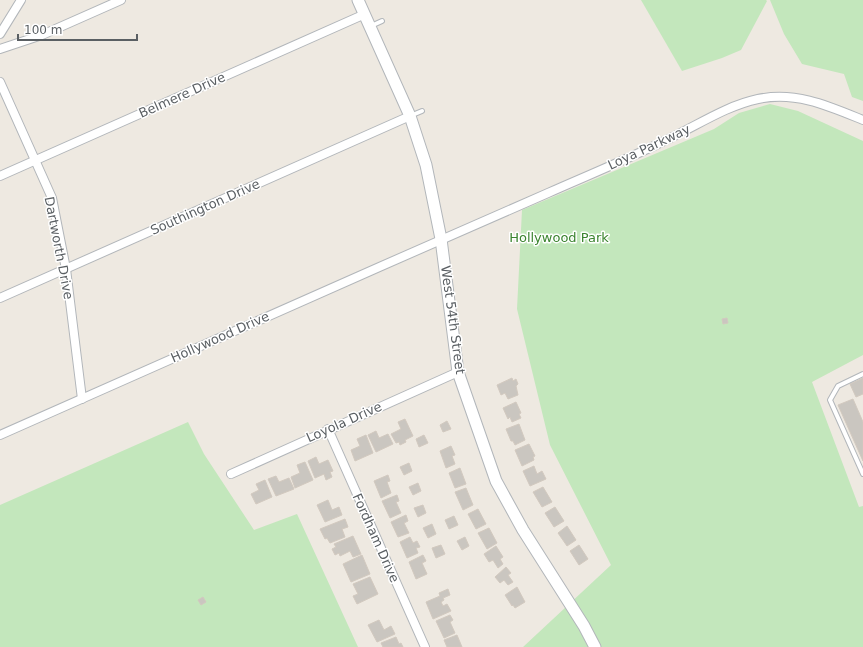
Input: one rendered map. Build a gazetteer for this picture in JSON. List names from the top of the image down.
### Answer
{
  "streets": {
    "street": [
      "Belmere Drive",
      "Loya Parkway",
      "Southington Drive",
      "Dartworth Drive",
      "West 54th Street",
      "Hollywood Drive",
      "Loyola Drive",
      "Fordham Drive"
    ]
  },
  "crossings": [
    ["Belmere Drive", "Dartworth Drive"],
    ["Belmere Drive", "West 54th Street"],
    ["Loya Parkway", "West 54th Street"],
    ["Loya Parkway", "Hollywood Drive"],
    ["Southington Drive", "Dartworth Drive"],
    ["Southington Drive", "West 54th Street"],
    ["Dartworth Drive", "Hollywood Drive"],
    ["West 54th Street", "Hollywood Drive"],
    ["West 54th Street", "Loyola Drive"],
    ["Loyola Drive", "Fordham Drive"]
  ],
  "parks": ["Hollywood Park"],
  "scale_bar": "100 m"
}
